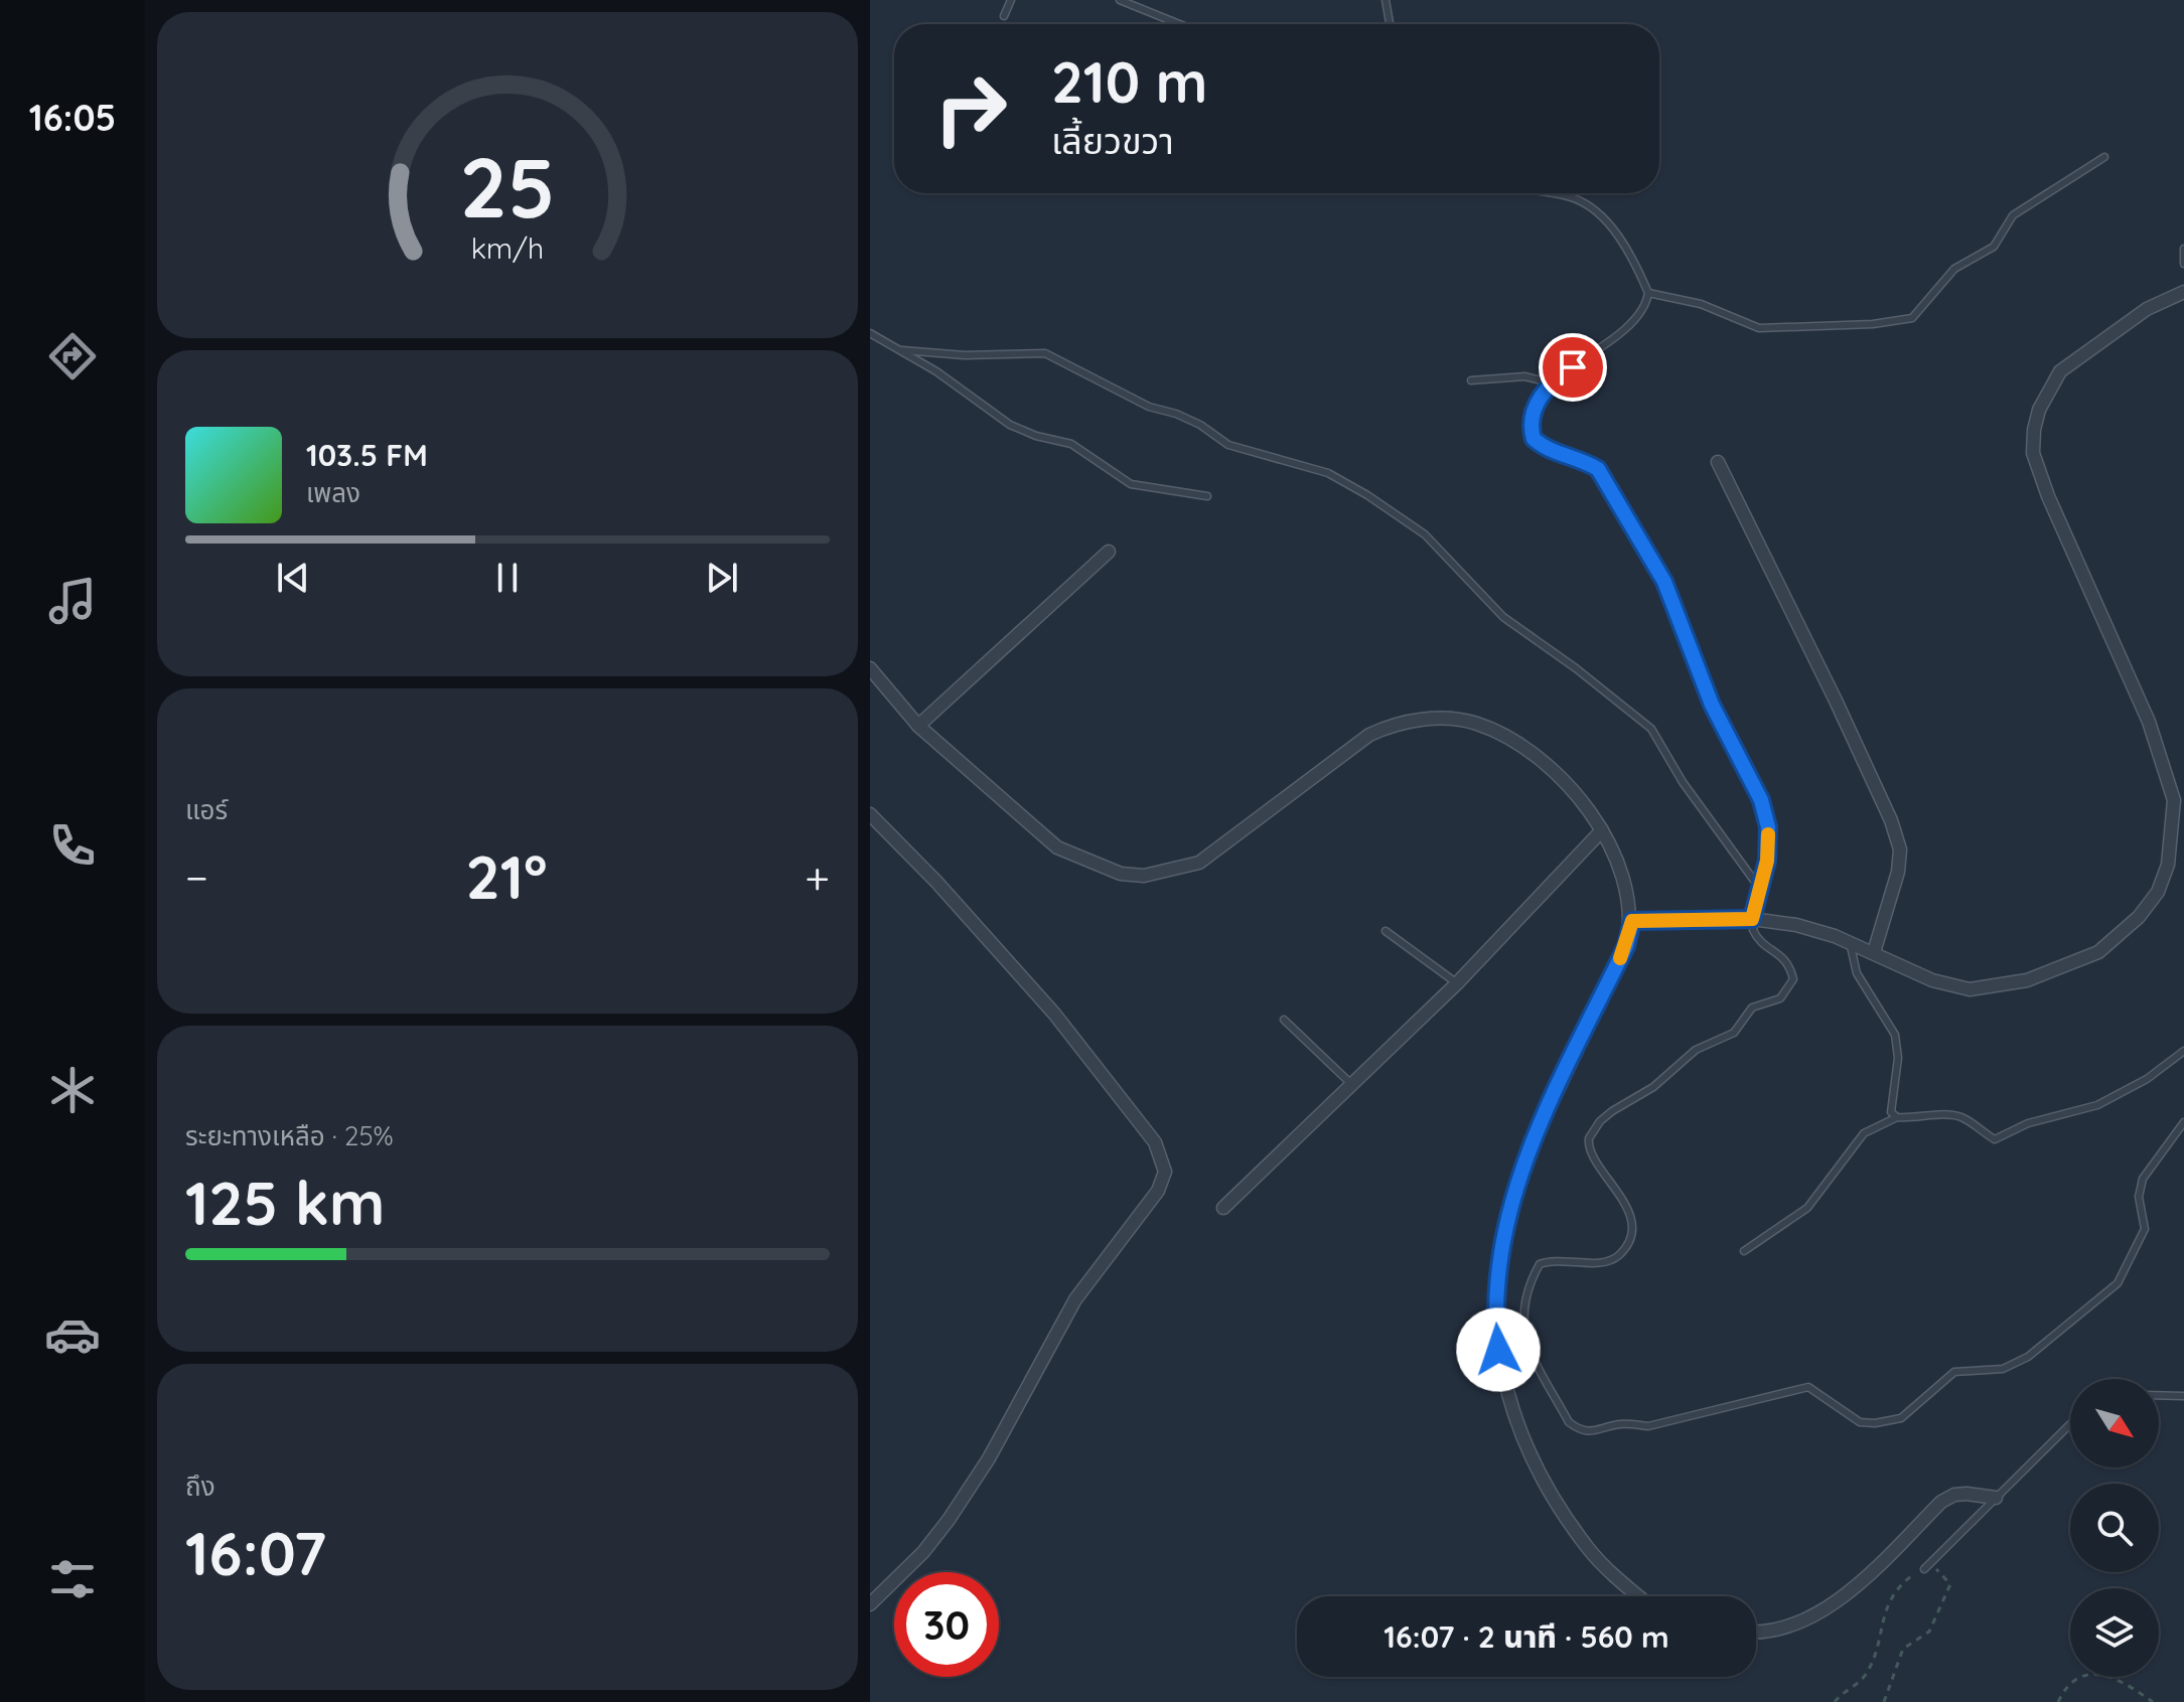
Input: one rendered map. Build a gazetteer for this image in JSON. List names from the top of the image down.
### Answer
{
  "north": "bottom right",
  "page": {
    "tabs": "16:05",
    "turn": ["210 m", "เลี้ยวขวา"],
    "song": ["103.5 FM", "เพลง"],
    "tile": [
      "แอร์",
      ["ระยะทางเหลือ · 25%", "125 km"],
      ["ถึง", "16:07"]
    ],
    "heat": ["−", "21°", "+"],
    "limit": "30",
    "trip": "16:07 · 2 นาที · 560 m",
    "gauge": ["25", "km/h"]
  }
}
